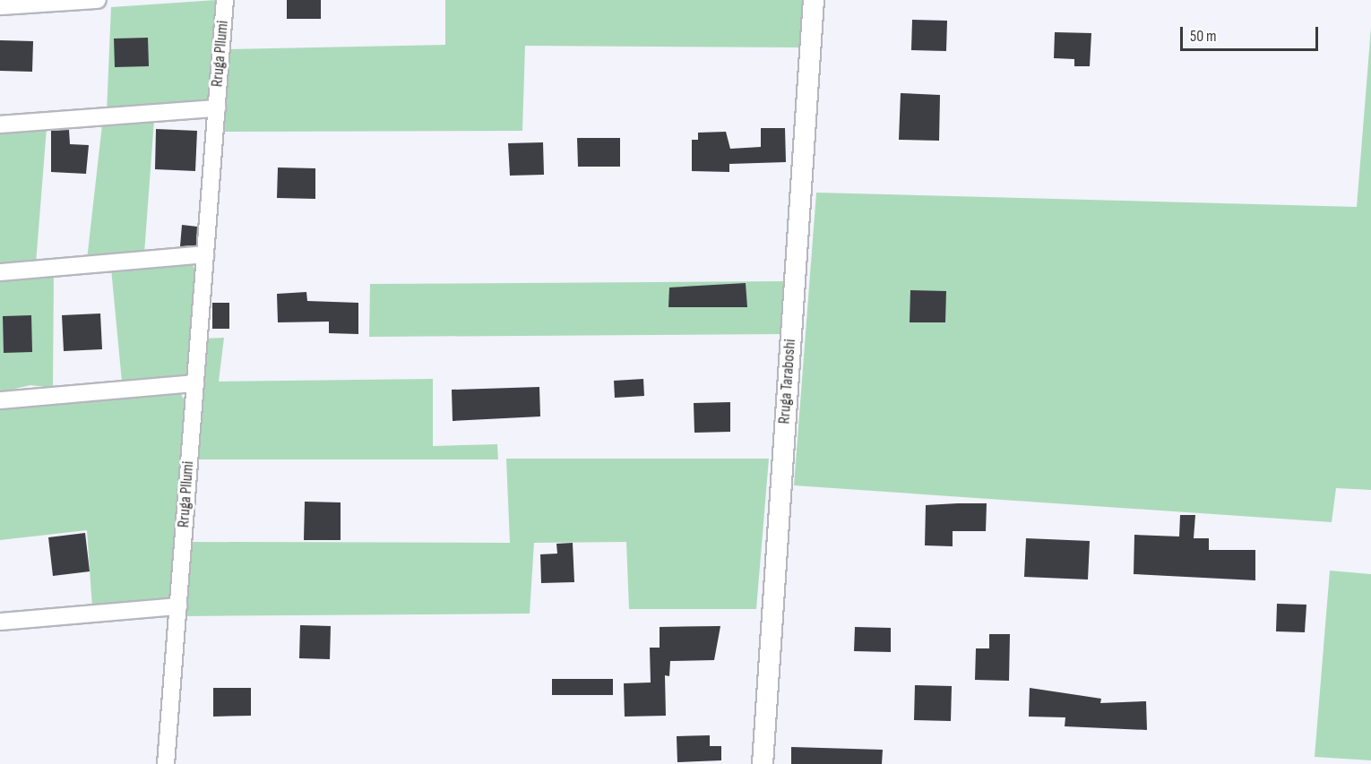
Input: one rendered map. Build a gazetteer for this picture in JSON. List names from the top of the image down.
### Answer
{
  "streets": {
    "street": ["Rruga Pllumi", "Rruga Taraboshi"]
  },
  "scale_bar": "50 m"
}
